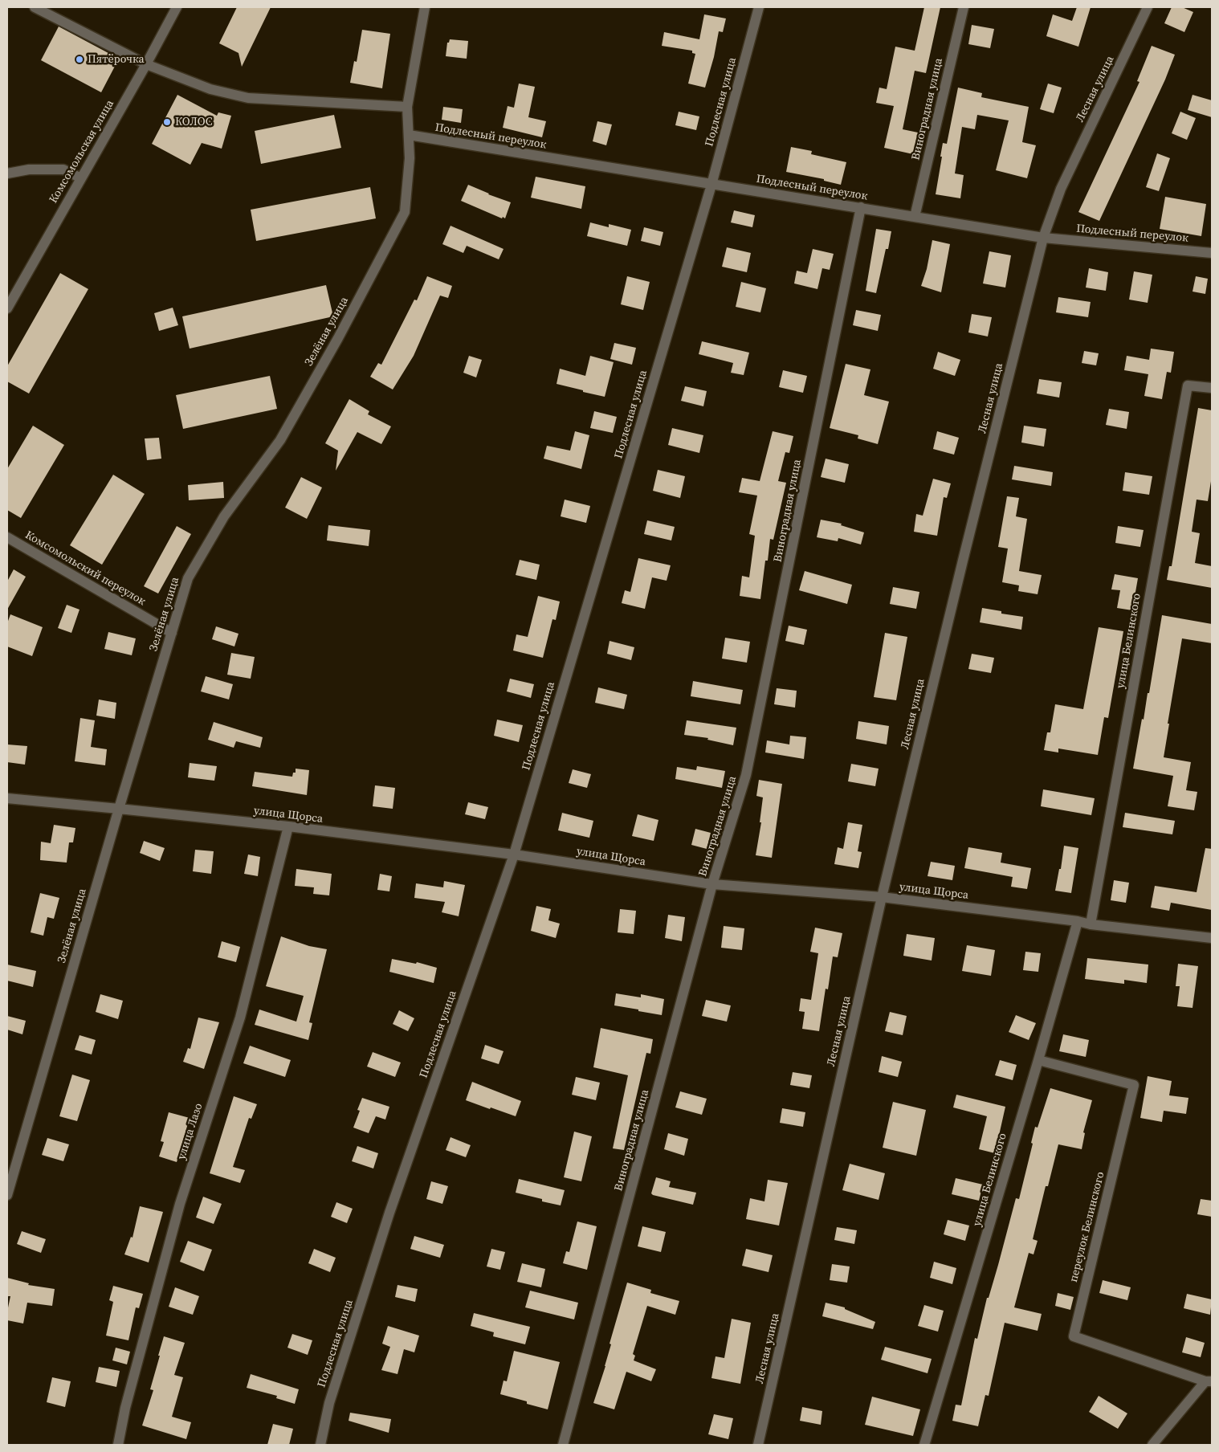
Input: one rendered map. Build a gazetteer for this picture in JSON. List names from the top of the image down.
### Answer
{
  "streets": {
    "street": [
      "Лесная улица",
      "Подлесная улица",
      "Виноградная улица",
      "Подлесный переулок",
      "Комсомольская улица",
      "Зелёная улица",
      "Комсомольский переулок",
      "улица Белинского",
      "улица Щорса",
      "улица Лазо",
      "переулок Белинского"
    ]
  },
  "crossings": [
    ["Лесная улица", "Подлесный переулок"],
    ["Лесная улица", "улица Щорса"],
    ["Подлесная улица", "Подлесный переулок"],
    ["Подлесная улица", "улица Щорса"],
    ["Виноградная улица", "Подлесный переулок"],
    ["Виноградная улица", "улица Щорса"],
    ["Подлесный переулок", "Зелёная улица"],
    ["Зелёная улица", "Комсомольский переулок"],
    ["Зелёная улица", "улица Щорса"],
    ["улица Белинского", "улица Щорса"],
    ["улица Белинского", "переулок Белинского"],
    ["улица Щорса", "улица Лазо"]
  ],
  "places": ["Пятёрочка", "КОЛОС"]
}
